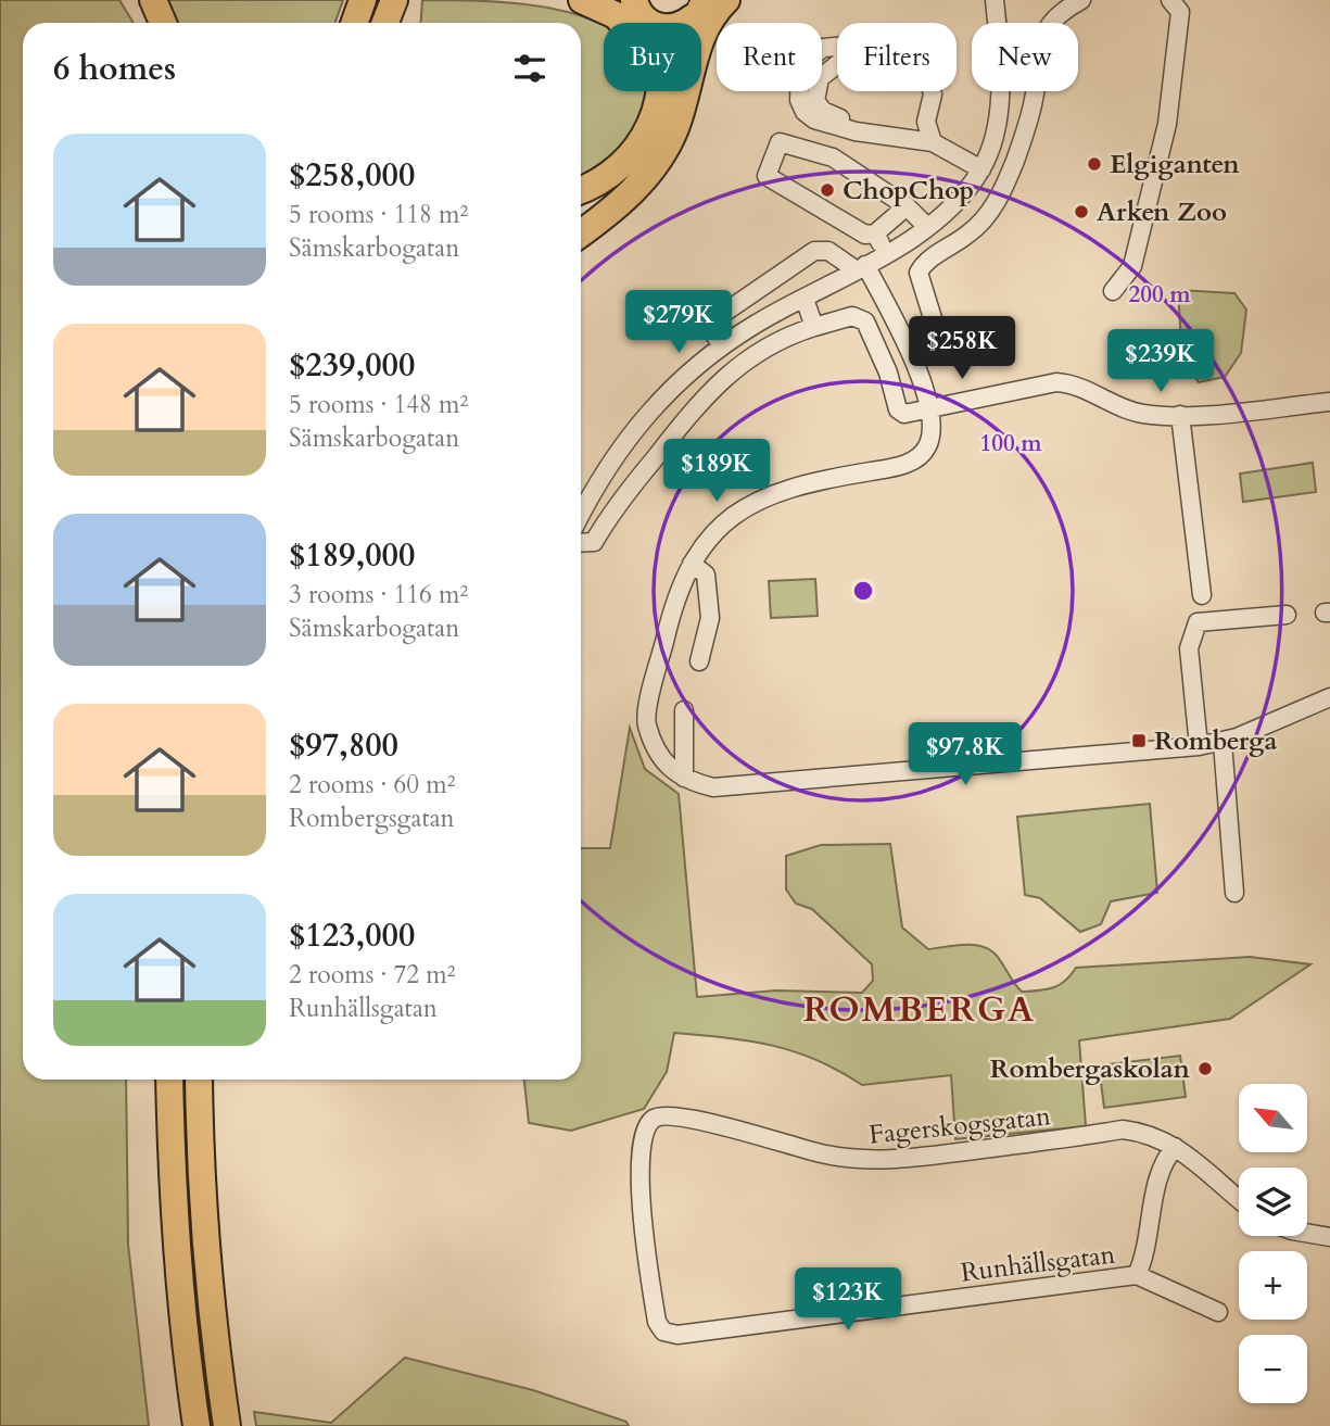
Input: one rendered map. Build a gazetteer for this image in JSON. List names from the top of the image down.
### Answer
{
  "streets": {
    "street": ["Fagerskogsgatan", "Runhällsgatan"]
  },
  "crossings": [
    ["Fagerskogsgatan", "Runhällsgatan"]
  ],
  "districts": ["ROMBERGA"],
  "places": {
    "other": [
      "Elgiganten",
      "ChopChop",
      "Arken Zoo",
      "Rombergaskolan"
    ],
    "transit": ["Romberga"]
  },
  "north": "top left",
  "page": {
    "chip": [
      "Buy",
      "Rent",
      "Filters",
      "New"
    ],
    "heading": "6 homes",
    "list": [
      {
        "name": "$258,000",
        "note": "5 rooms · 118 m² · Sämskarbogatan"
      },
      {
        "name": "$239,000",
        "note": "5 rooms · 148 m² · Sämskarbogatan"
      },
      {
        "name": "$189,000",
        "note": "3 rooms · 116 m² · Sämskarbogatan"
      },
      {
        "name": "$97,800",
        "note": "2 rooms · 60 m² · Rombergsgatan"
      },
      {
        "name": "$123,000",
        "note": "2 rooms · 72 m² · Runhällsgatan"
      }
    ],
    "price": [
      "$279K",
      "$258K",
      "$239K",
      "$189K",
      "$97.8K",
      "$123K"
    ],
    "map_buttons": ["+", "−"]
  },
  "rings": ["200 m", "100 m"]
}
